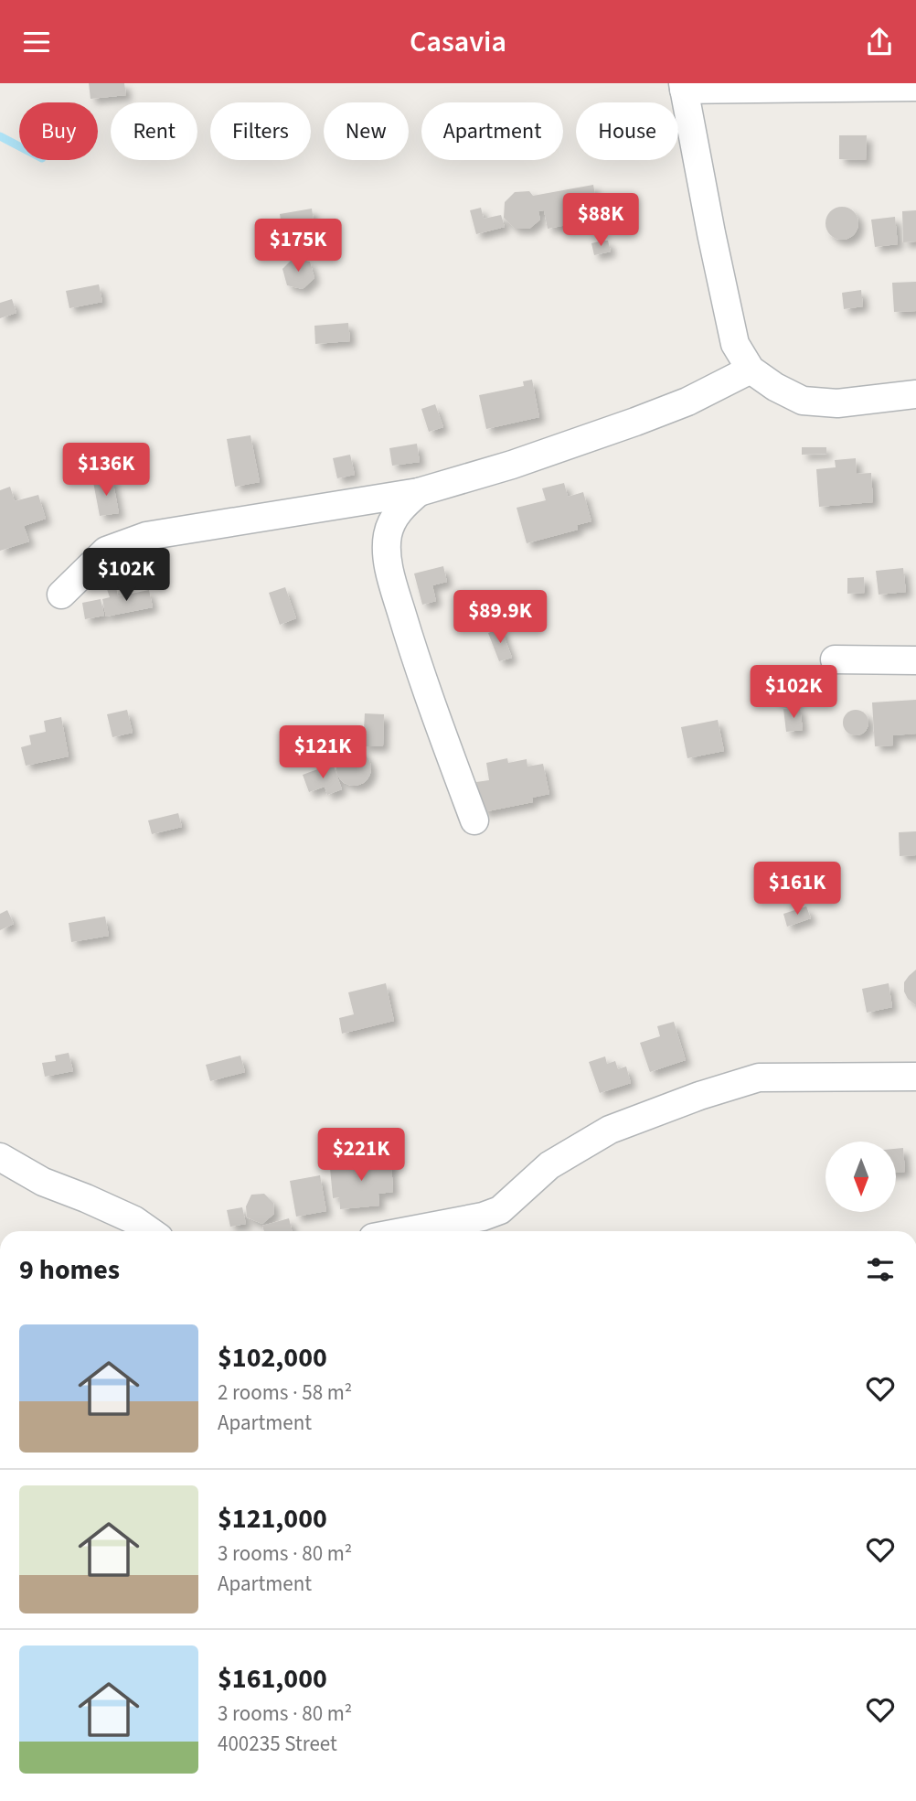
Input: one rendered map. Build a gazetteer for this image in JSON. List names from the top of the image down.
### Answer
{
  "north": "bottom",
  "page": {
    "header": "Casavia",
    "chip": [
      "Buy",
      "Rent",
      "Filters",
      "New",
      "Apartment",
      "House"
    ],
    "price": [
      "$88K",
      "$175K",
      "$136K",
      "$102K",
      "$89.9K",
      "$102K",
      "$121K",
      "$161K",
      "$221K"
    ],
    "heading": "9 homes",
    "list": [
      {
        "name": "$102,000",
        "note": "2 rooms · 58 m² · Apartment"
      },
      {
        "name": "$121,000",
        "note": "3 rooms · 80 m² · Apartment"
      },
      {
        "name": "$161,000",
        "note": "3 rooms · 80 m² · 400235 Street"
      }
    ]
  }
}
